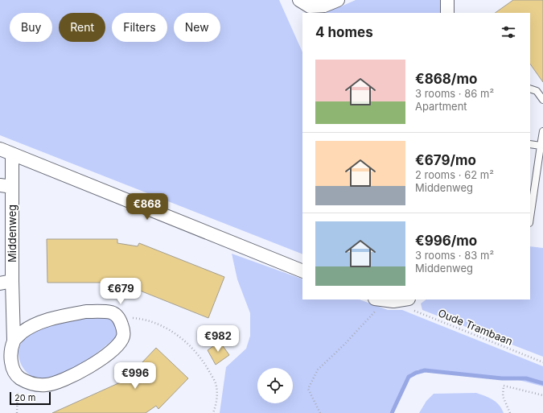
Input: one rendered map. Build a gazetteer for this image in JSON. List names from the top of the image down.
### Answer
{
  "streets": {
    "street": ["Middenweg"],
    "path": ["Oude Trambaan"]
  },
  "scale_bar": "20 m",
  "page": {
    "chip": [
      "Buy",
      "Rent",
      "Filters",
      "New"
    ],
    "heading": "4 homes",
    "list": [
      {
        "name": "€868/mo",
        "note": "3 rooms · 86 m² · Apartment"
      },
      {
        "name": "€679/mo",
        "note": "2 rooms · 62 m² · Middenweg"
      },
      {
        "name": "€996/mo",
        "note": "3 rooms · 83 m² · Middenweg"
      }
    ],
    "price": [
      "€868",
      "€679",
      "€982",
      "€996"
    ],
    "scale": "20 m"
  }
}
